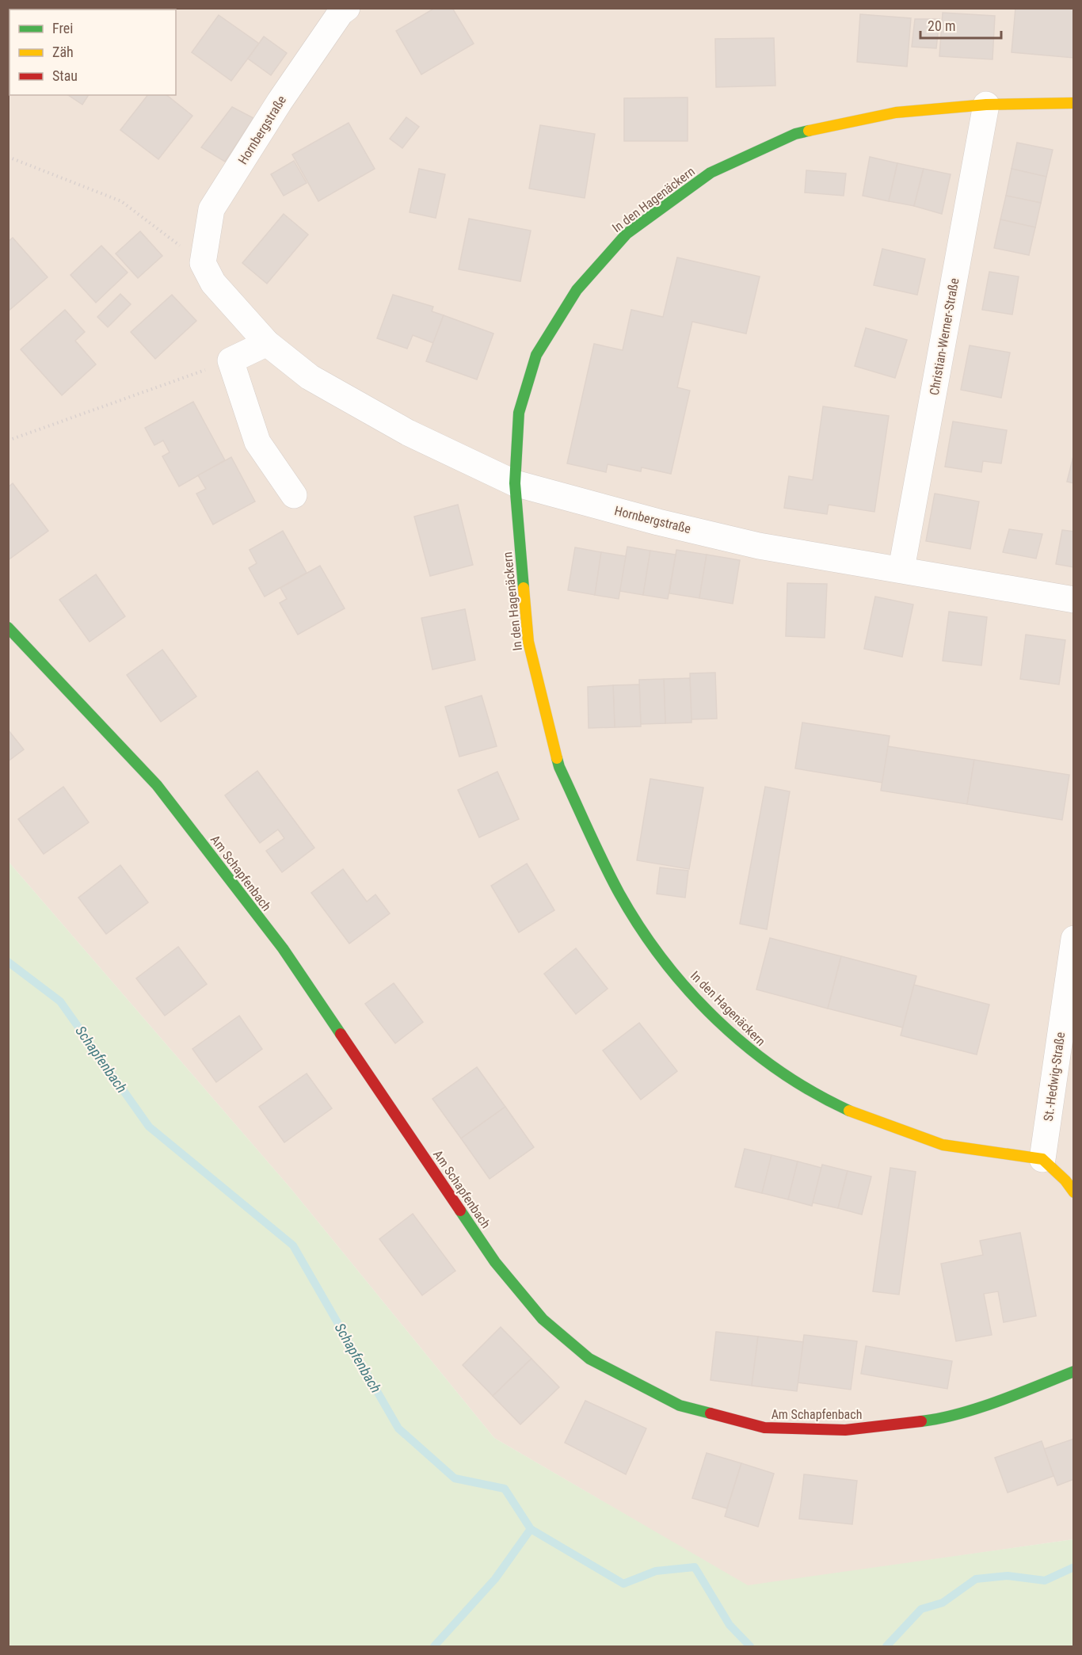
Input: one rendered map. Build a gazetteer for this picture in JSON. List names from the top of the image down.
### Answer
{
  "streets": {
    "street": [
      "Hornbergstraße",
      "In den Hagenäckern",
      "Christian-Werner-Straße",
      "Am Schapfenbach",
      "St.-Hedwig-Straße"
    ]
  },
  "crossings": [
    ["Hornbergstraße", "In den Hagenäckern"],
    ["Hornbergstraße", "Christian-Werner-Straße"],
    ["In den Hagenäckern", "Christian-Werner-Straße"],
    ["In den Hagenäckern", "St.-Hedwig-Straße"]
  ],
  "water": ["Schapfenbach"],
  "legend": ["Frei", "Zäh", "Stau"],
  "scale_bar": "20 m"
}
